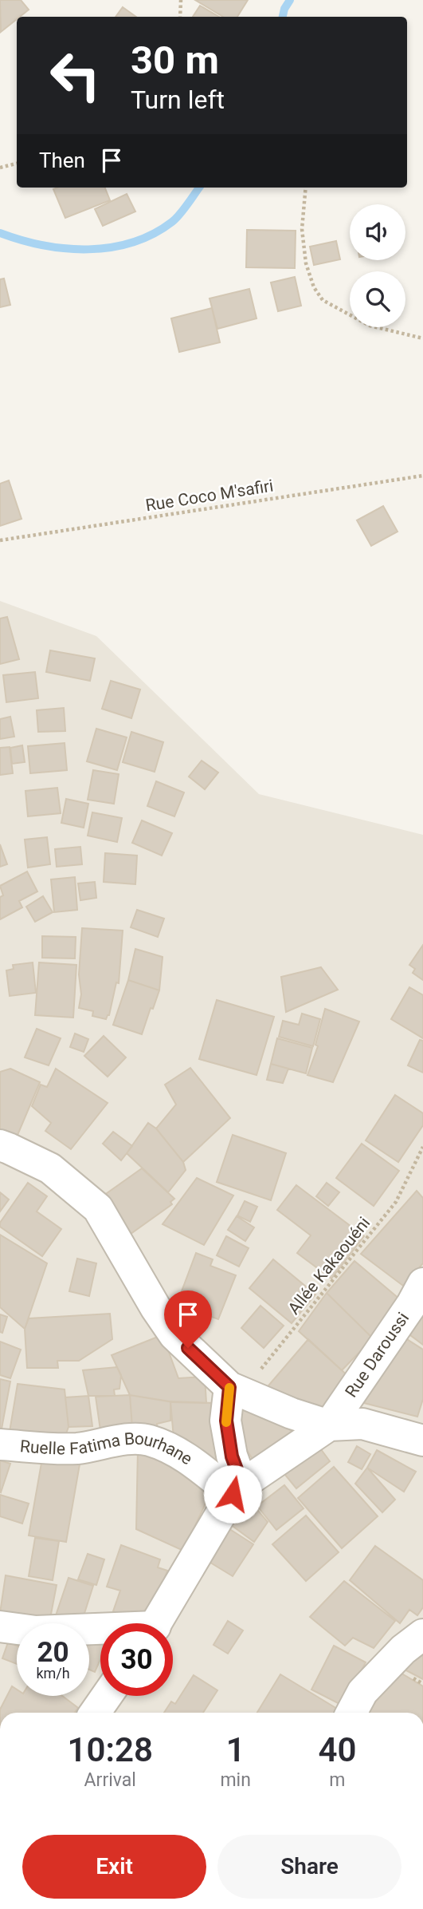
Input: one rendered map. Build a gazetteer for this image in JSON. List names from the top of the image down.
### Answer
{
  "streets": {
    "street": ["Rue Daroussi", "Ruelle Fatima Bourhane"],
    "path": ["Rue Coco M'safiri", "Allée Kakaouéni"]
  },
  "page": {
    "turn": ["30 m", "Turn left"],
    "then": "Then",
    "speed": "20 km/h",
    "limit": "30",
    "eta": [
      "10:28",
      "Arrival",
      "1",
      "min",
      "40",
      "m"
    ],
    "buttons": ["Exit", "Share"]
  }
}
